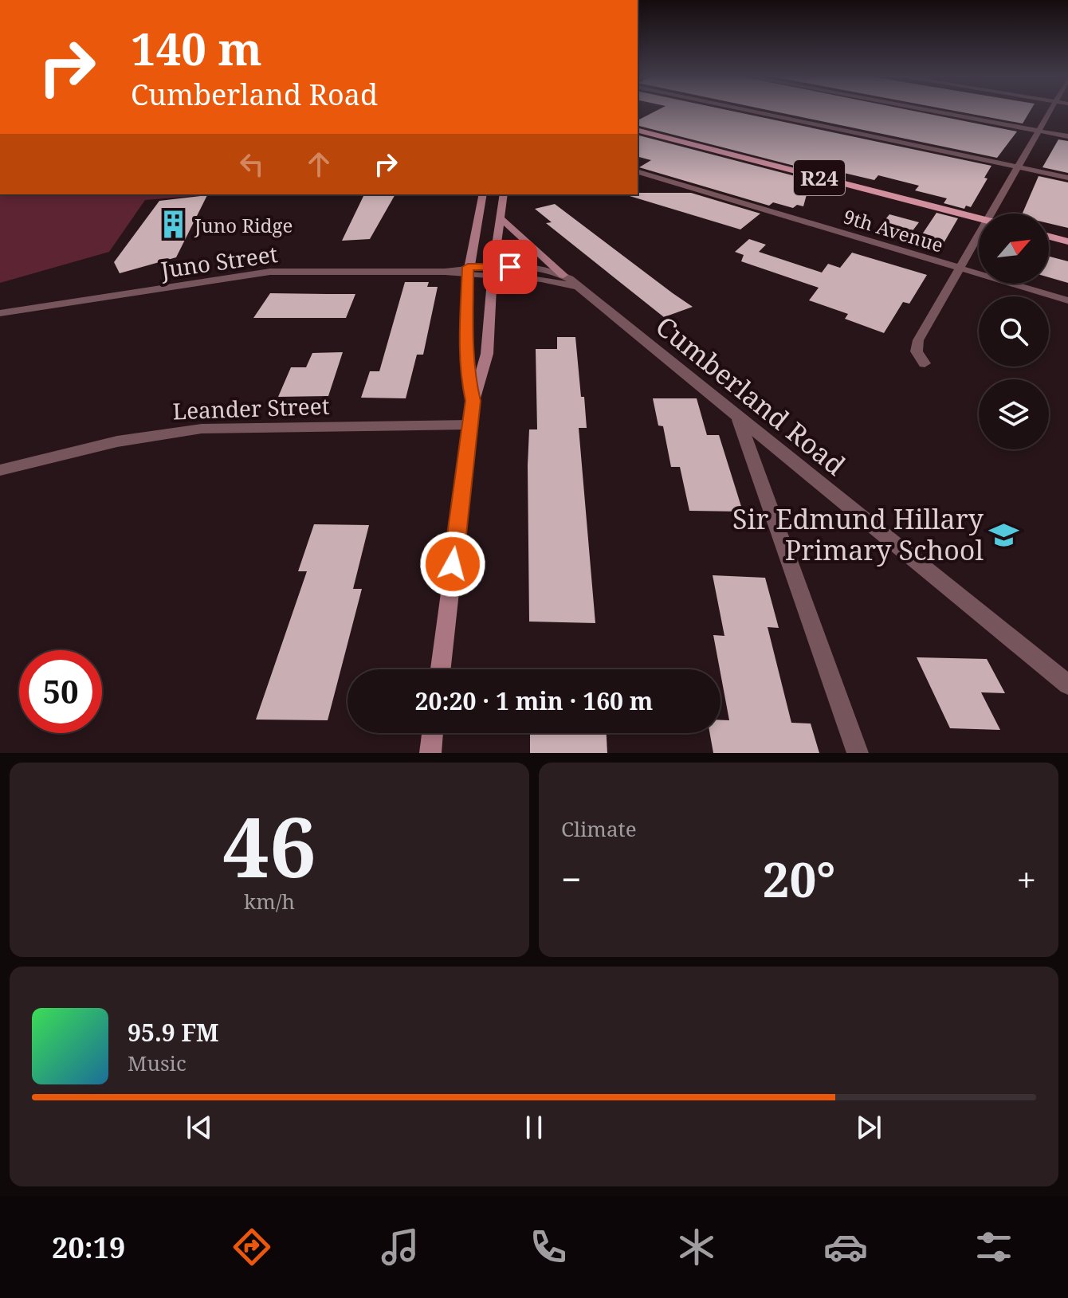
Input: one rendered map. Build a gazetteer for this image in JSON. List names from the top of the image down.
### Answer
{
  "streets": {
    "main road": ["R24"],
    "street": [
      "9th Avenue",
      "Juno Street",
      "Cumberland Road",
      "Leander Street"
    ]
  },
  "crossings": [
    ["Juno Street", "Cumberland Road"]
  ],
  "places": {
    "building": ["Juno Ridge"],
    "school or university": ["Sir Edmund Hillary Primary School"]
  },
  "north": "top right",
  "page": {
    "turn": ["140 m", "Cumberland Road"],
    "limit": "50",
    "trip": "20:20 · 1 min · 160 m",
    "tile": [
      ["46", "km/h"],
      "Climate"
    ],
    "heat": ["−", "20°", "+"],
    "song": ["95.9 FM", "Music"],
    "tabs": "20:19"
  }
}
